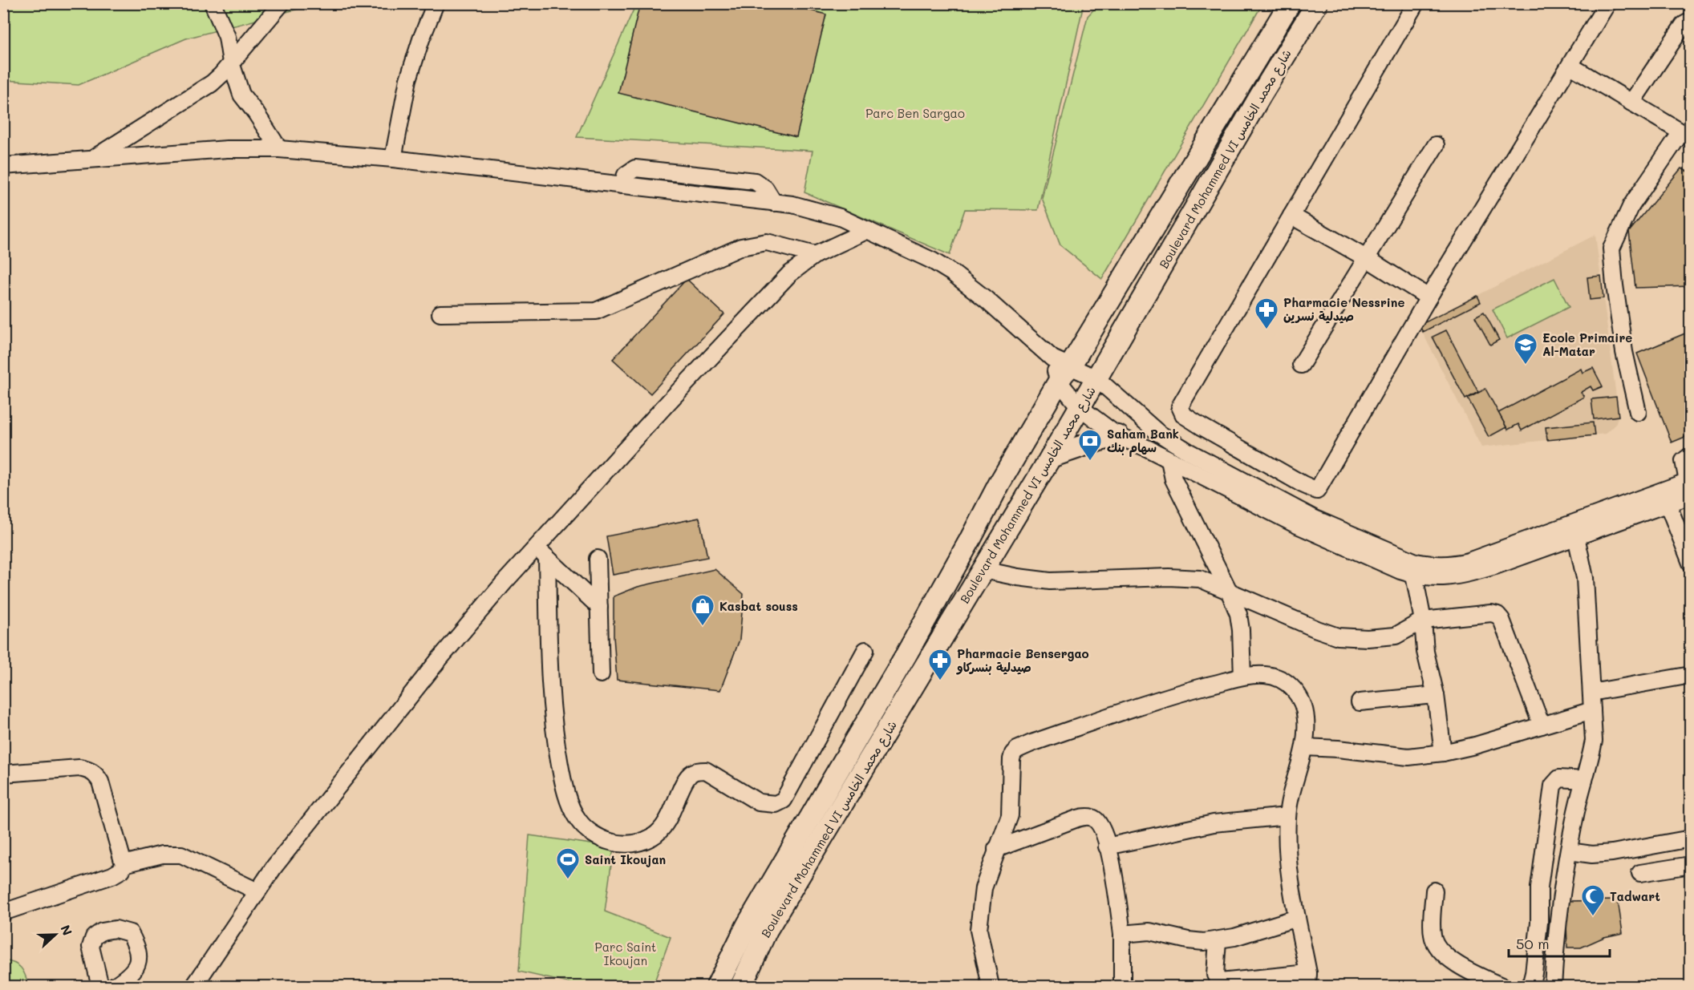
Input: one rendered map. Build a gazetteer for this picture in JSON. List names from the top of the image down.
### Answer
{
  "streets": {
    "main road": ["Boulevard Mohammed VI شارع محمد الخامس"]
  },
  "parks": ["Parc Ben Sargao", "Parc Saint Ikoujan"],
  "places": {
    "pharmacy": ["Pharmacie Nessrine صيدلية نسرين", "Pharmacie Bensergao صيدلية بنسركاو"],
    "school or university": ["Ecole Primaire Al-Matar"],
    "bank": ["Saham Bank سهام بنك"],
    "shop": ["Kasbat souss"],
    "sports": ["Saint Ikoujan"],
    "mosque": ["Tadwart"]
  },
  "scale_bar": "50 m",
  "north": "right"
}
